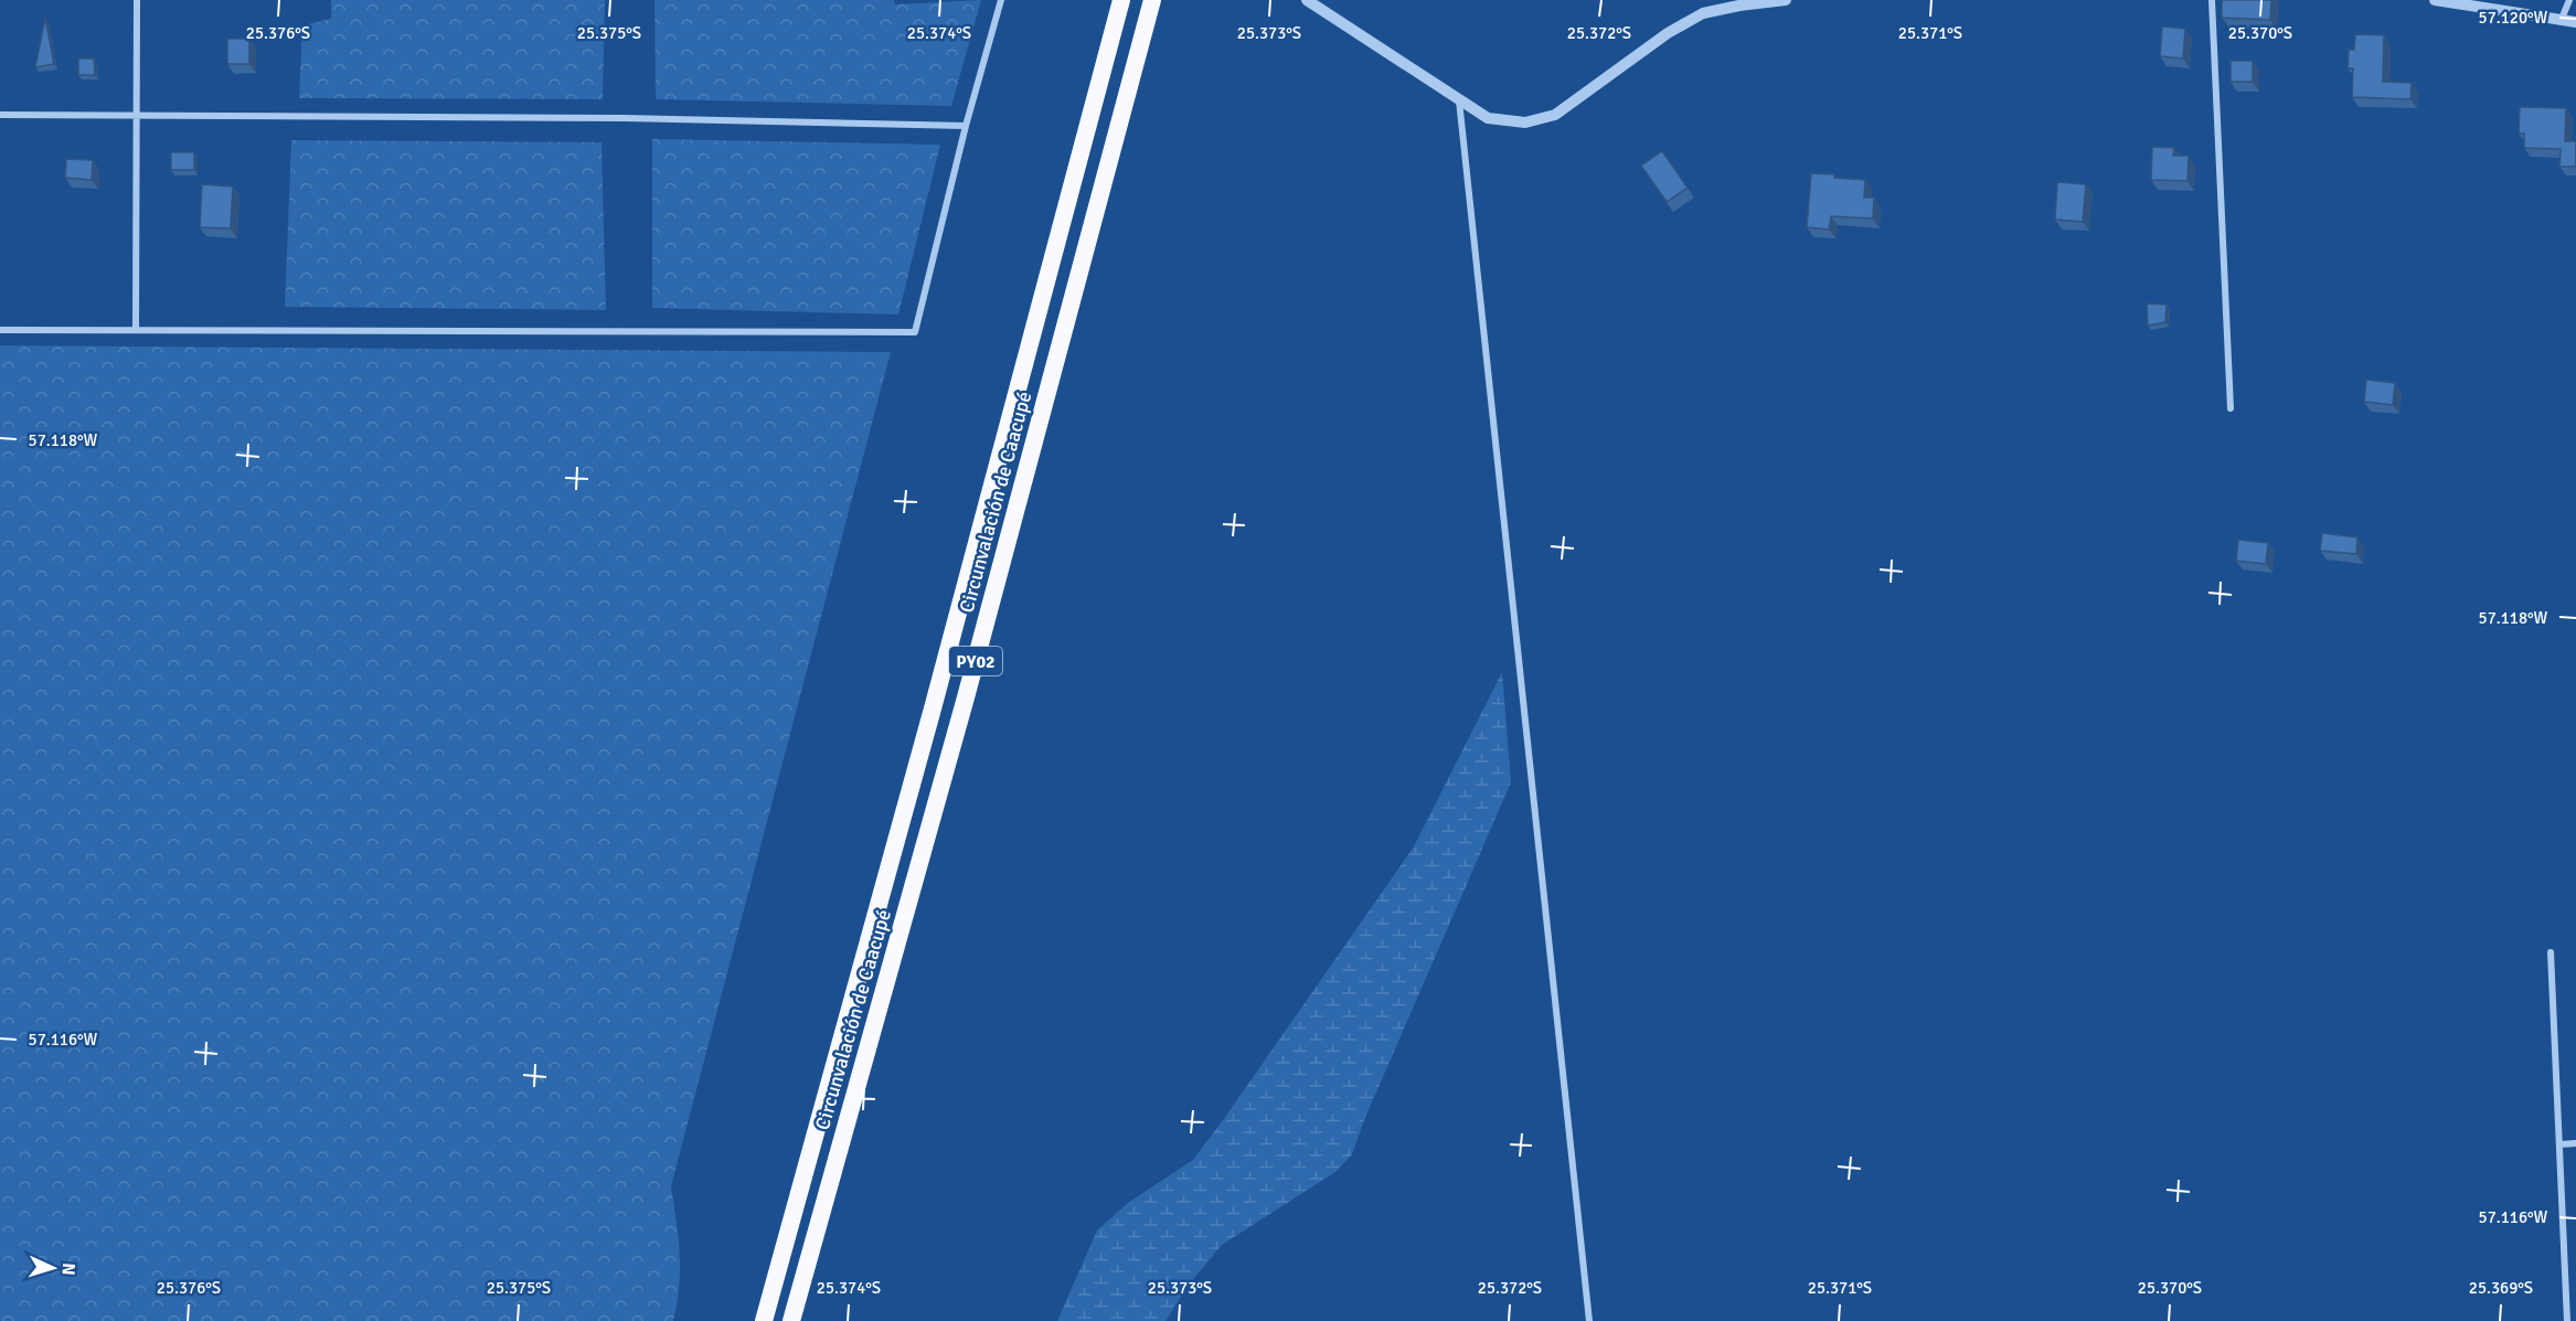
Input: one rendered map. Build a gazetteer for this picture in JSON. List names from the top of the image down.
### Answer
{
  "streets": {
    "highway": ["Circunvalación de Caacupé", "PY02"]
  },
  "north": "right",
  "coordinates": [
    "57.120°W",
    "25.376°S",
    "25.375°S",
    "25.374°S",
    "25.373°S",
    "25.372°S",
    "25.371°S",
    "25.370°S",
    "57.118°W",
    "57.116°W",
    "25.369°S"
  ]
}
